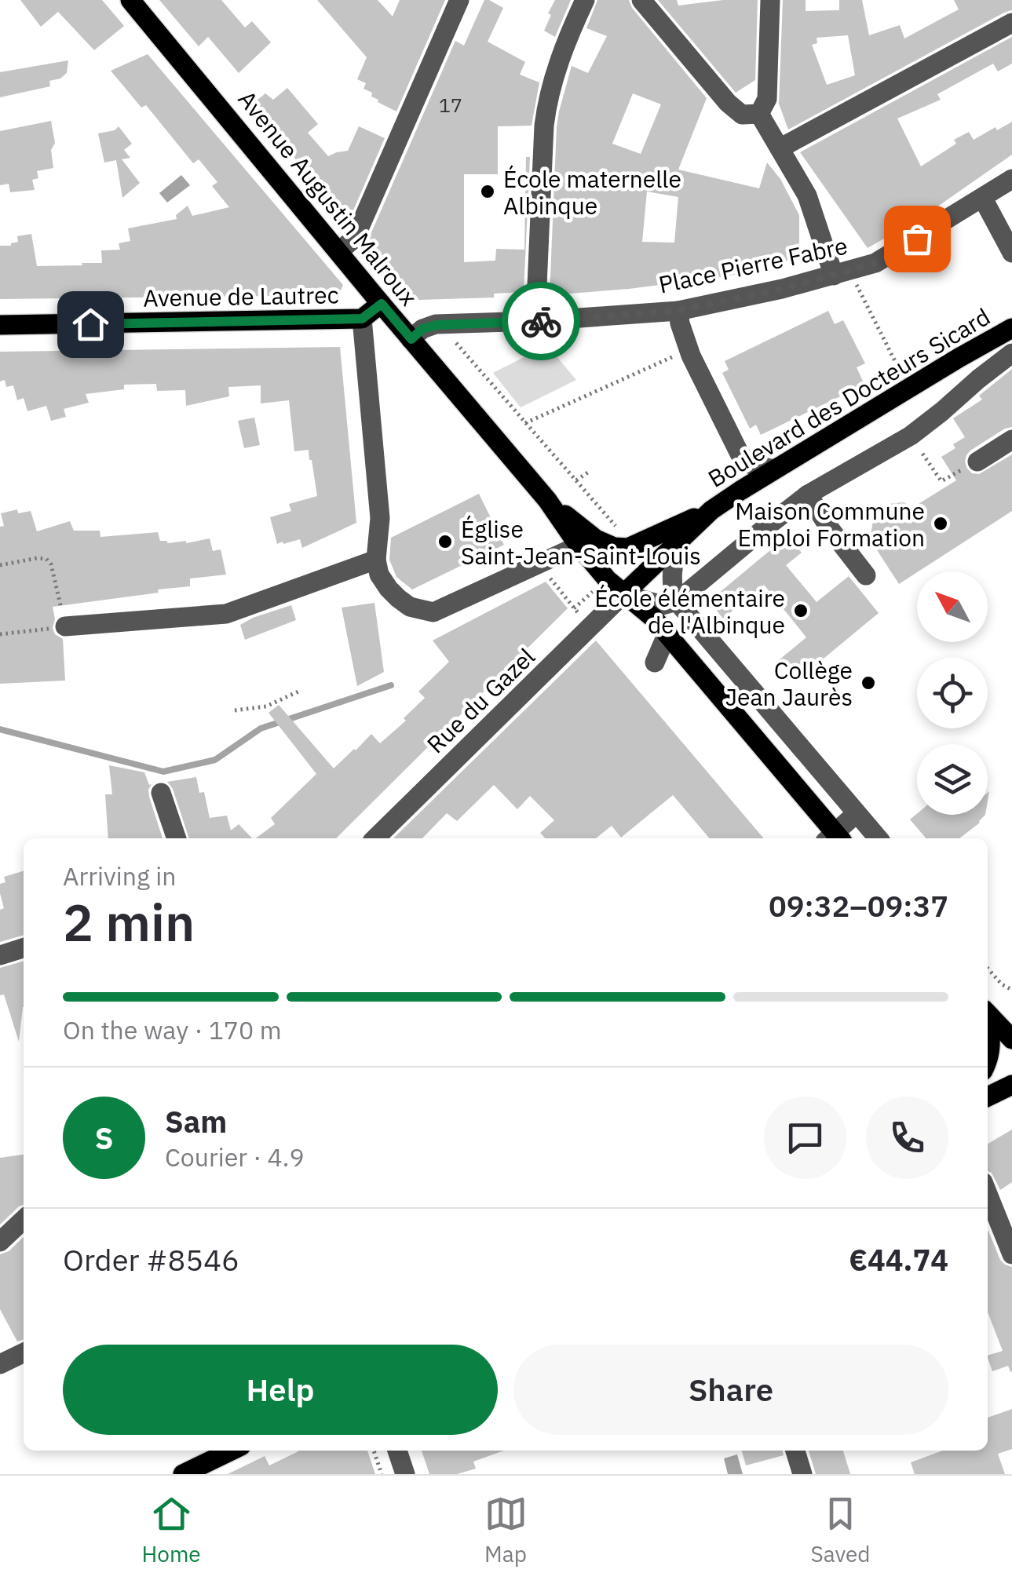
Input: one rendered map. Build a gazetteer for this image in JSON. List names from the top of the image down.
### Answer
{
  "streets": {
    "main road": ["Avenue Augustin Malroux", "Avenue de Lautrec", "Boulevard des Docteurs Sicard"],
    "street": ["Place Pierre Fabre", "Rue du Gazel"]
  },
  "crossings": [
    ["Avenue Augustin Malroux", "Place Pierre Fabre"],
    ["Avenue Augustin Malroux", "Avenue de Lautrec"],
    ["Avenue Augustin Malroux", "Boulevard des Docteurs Sicard"],
    ["Boulevard des Docteurs Sicard", "Rue du Gazel"]
  ],
  "places": [
    "École maternelle Albinque",
    "Maison Commune Emploi Formation",
    "Église Saint-Jean-Saint-Louis",
    "École élémentaire de l'Albinque",
    "Collège Jean Jaurès"
  ],
  "house_numbers": ["17"],
  "north": "top left",
  "page": {
    "heading": ["2 min", "Arriving in", "09:32–09:37"],
    "panel": [
      "Sam",
      "Courier · 4.9",
      "Order #8546",
      "€44.74"
    ],
    "bar": "On the way · 170 m",
    "round": "S",
    "buttons": ["Help", "Share"],
    "tabs": ["Home", "Map", "Saved"]
  }
}
